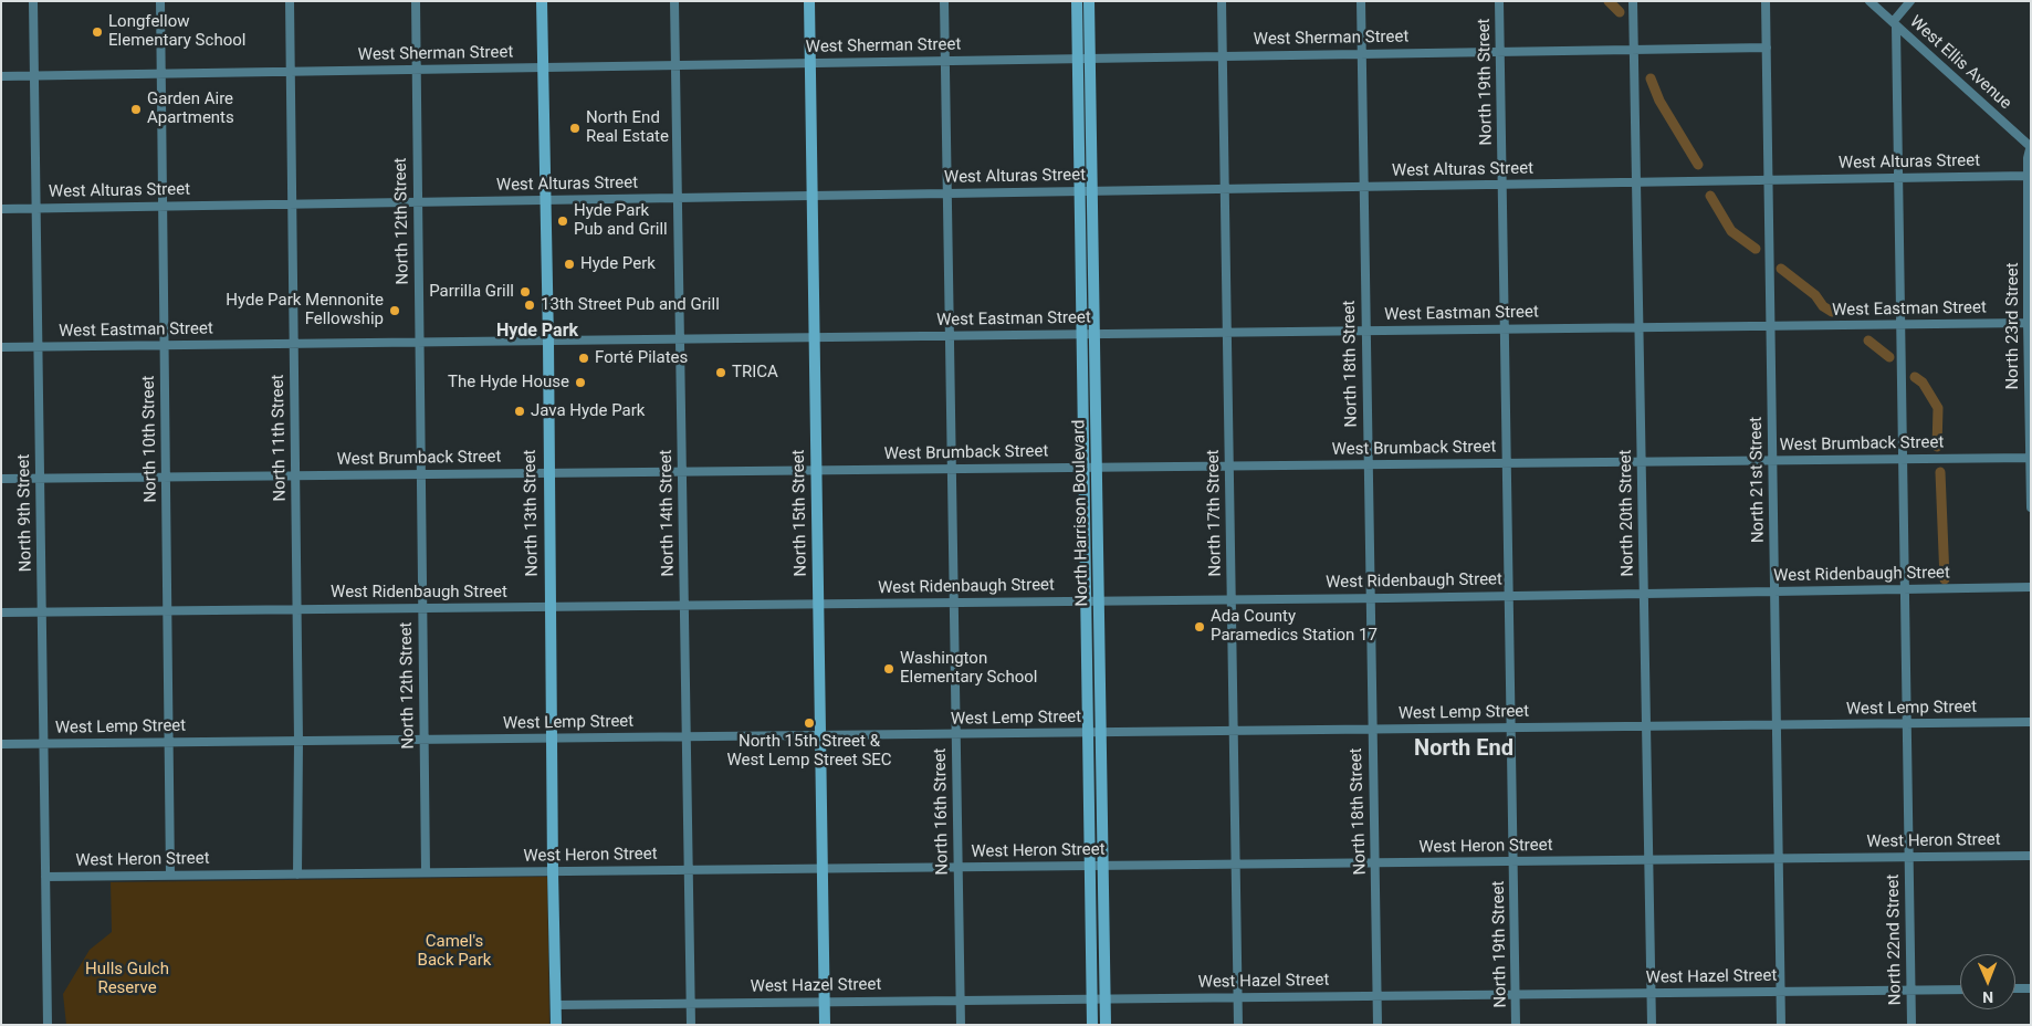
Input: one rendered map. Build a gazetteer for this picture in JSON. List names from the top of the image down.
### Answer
{
  "streets": {
    "street": [
      "West Sherman Street",
      "West Ellis Avenue",
      "North 19th Street",
      "West Alturas Street",
      "North 12th Street",
      "West Eastman Street",
      "North 23rd Street",
      "North 18th Street",
      "North 11th Street",
      "North 10th Street",
      "West Brumback Street",
      "North 21st Street",
      "North 9th Street",
      "North 13th Street",
      "North 14th Street",
      "North 15th Street",
      "North Harrison Boulevard",
      "North 17th Street",
      "North 20th Street",
      "West Ridenbaugh Street",
      "West Lemp Street",
      "North 16th Street",
      "West Heron Street",
      "North 22nd Street",
      "West Hazel Street"
    ]
  },
  "crossings": [
    ["West Sherman Street", "North 19th Street"],
    ["West Sherman Street", "North 12th Street"],
    ["West Sherman Street", "North 18th Street"],
    ["West Sherman Street", "North 11th Street"],
    ["West Sherman Street", "North 10th Street"],
    ["West Sherman Street", "North 21st Street"],
    ["West Sherman Street", "North 9th Street"],
    ["West Sherman Street", "North 13th Street"],
    ["West Sherman Street", "North 14th Street"],
    ["West Sherman Street", "North 15th Street"],
    ["West Sherman Street", "North Harrison Boulevard"],
    ["West Sherman Street", "North 17th Street"],
    ["West Sherman Street", "North 20th Street"],
    ["West Sherman Street", "North 16th Street"],
    ["West Ellis Avenue", "North 23rd Street"],
    ["West Ellis Avenue", "North 22nd Street"],
    ["North 19th Street", "West Alturas Street"],
    ["North 19th Street", "West Eastman Street"],
    ["North 19th Street", "West Brumback Street"],
    ["North 19th Street", "West Ridenbaugh Street"],
    ["North 19th Street", "West Lemp Street"],
    ["North 19th Street", "West Heron Street"],
    ["North 19th Street", "West Hazel Street"],
    ["West Alturas Street", "North 12th Street"],
    ["West Alturas Street", "North 23rd Street"],
    ["West Alturas Street", "North 18th Street"],
    ["West Alturas Street", "North 11th Street"],
    ["West Alturas Street", "North 10th Street"],
    ["West Alturas Street", "North 21st Street"],
    ["West Alturas Street", "North 9th Street"],
    ["West Alturas Street", "North 13th Street"],
    ["West Alturas Street", "North 14th Street"],
    ["West Alturas Street", "North 15th Street"],
    ["West Alturas Street", "North Harrison Boulevard"],
    ["West Alturas Street", "North 17th Street"],
    ["West Alturas Street", "North 20th Street"],
    ["West Alturas Street", "North 16th Street"],
    ["West Alturas Street", "North 22nd Street"],
    ["North 12th Street", "West Eastman Street"],
    ["North 12th Street", "West Brumback Street"],
    ["North 12th Street", "West Ridenbaugh Street"],
    ["North 12th Street", "West Lemp Street"],
    ["North 12th Street", "West Heron Street"],
    ["West Eastman Street", "North 23rd Street"],
    ["West Eastman Street", "North 18th Street"],
    ["West Eastman Street", "North 11th Street"],
    ["West Eastman Street", "North 10th Street"],
    ["West Eastman Street", "North 21st Street"],
    ["West Eastman Street", "North 9th Street"],
    ["West Eastman Street", "North 13th Street"],
    ["West Eastman Street", "North 14th Street"],
    ["West Eastman Street", "North 15th Street"],
    ["West Eastman Street", "North Harrison Boulevard"],
    ["West Eastman Street", "North 17th Street"],
    ["West Eastman Street", "North 20th Street"],
    ["West Eastman Street", "North 16th Street"],
    ["West Eastman Street", "North 22nd Street"],
    ["North 23rd Street", "West Brumback Street"],
    ["North 18th Street", "West Brumback Street"],
    ["North 18th Street", "West Ridenbaugh Street"],
    ["North 18th Street", "West Lemp Street"],
    ["North 18th Street", "West Heron Street"],
    ["North 18th Street", "West Hazel Street"],
    ["North 11th Street", "West Brumback Street"],
    ["North 11th Street", "West Ridenbaugh Street"],
    ["North 11th Street", "West Lemp Street"],
    ["North 11th Street", "West Heron Street"],
    ["North 10th Street", "West Brumback Street"],
    ["North 10th Street", "West Ridenbaugh Street"],
    ["North 10th Street", "West Lemp Street"],
    ["North 10th Street", "West Heron Street"],
    ["West Brumback Street", "North 21st Street"],
    ["West Brumback Street", "North 9th Street"],
    ["West Brumback Street", "North 13th Street"],
    ["West Brumback Street", "North 14th Street"],
    ["West Brumback Street", "North 15th Street"],
    ["West Brumback Street", "North Harrison Boulevard"],
    ["West Brumback Street", "North 17th Street"],
    ["West Brumback Street", "North 20th Street"],
    ["West Brumback Street", "North 16th Street"],
    ["West Brumback Street", "North 22nd Street"],
    ["North 21st Street", "West Ridenbaugh Street"],
    ["North 21st Street", "West Lemp Street"],
    ["North 21st Street", "West Heron Street"],
    ["North 21st Street", "West Hazel Street"],
    ["North 9th Street", "West Ridenbaugh Street"],
    ["North 9th Street", "West Lemp Street"],
    ["North 9th Street", "West Heron Street"],
    ["North 13th Street", "West Ridenbaugh Street"],
    ["North 13th Street", "West Lemp Street"],
    ["North 13th Street", "West Heron Street"],
    ["North 13th Street", "West Hazel Street"],
    ["North 14th Street", "West Ridenbaugh Street"],
    ["North 14th Street", "West Lemp Street"],
    ["North 14th Street", "West Heron Street"],
    ["North 14th Street", "West Hazel Street"],
    ["North 15th Street", "West Ridenbaugh Street"],
    ["North 15th Street", "West Lemp Street"],
    ["North 15th Street", "West Heron Street"],
    ["North 15th Street", "West Hazel Street"],
    ["North Harrison Boulevard", "West Ridenbaugh Street"],
    ["North Harrison Boulevard", "West Lemp Street"],
    ["North Harrison Boulevard", "West Heron Street"],
    ["North Harrison Boulevard", "West Hazel Street"],
    ["North 17th Street", "West Ridenbaugh Street"],
    ["North 17th Street", "West Lemp Street"],
    ["North 17th Street", "West Heron Street"],
    ["North 17th Street", "West Hazel Street"],
    ["North 20th Street", "West Ridenbaugh Street"],
    ["North 20th Street", "West Lemp Street"],
    ["North 20th Street", "West Heron Street"],
    ["North 20th Street", "West Hazel Street"],
    ["West Ridenbaugh Street", "North 16th Street"],
    ["West Ridenbaugh Street", "North 22nd Street"],
    ["West Lemp Street", "North 16th Street"],
    ["West Lemp Street", "North 22nd Street"],
    ["North 16th Street", "West Heron Street"],
    ["North 16th Street", "West Hazel Street"],
    ["West Heron Street", "North 22nd Street"],
    ["North 22nd Street", "West Hazel Street"]
  ],
  "districts": ["Hyde Park", "North End"],
  "parks": ["Camel's Back Park", "Hulls Gulch Reserve"],
  "places": [
    "Longfellow Elementary School",
    "Garden Aire Apartments",
    "North End Real Estate",
    "Hyde Park Pub and Grill",
    "Hyde Perk",
    "Parrilla Grill",
    "13th Street Pub and Grill",
    "Hyde Park Mennonite Fellowship",
    "Forté Pilates",
    "TRICA",
    "The Hyde House",
    "Java Hyde Park",
    "Ada County Paramedics Station 17",
    "Washington Elementary School",
    "North 15th Street & West Lemp Street SEC"
  ],
  "north": "bottom"
}
